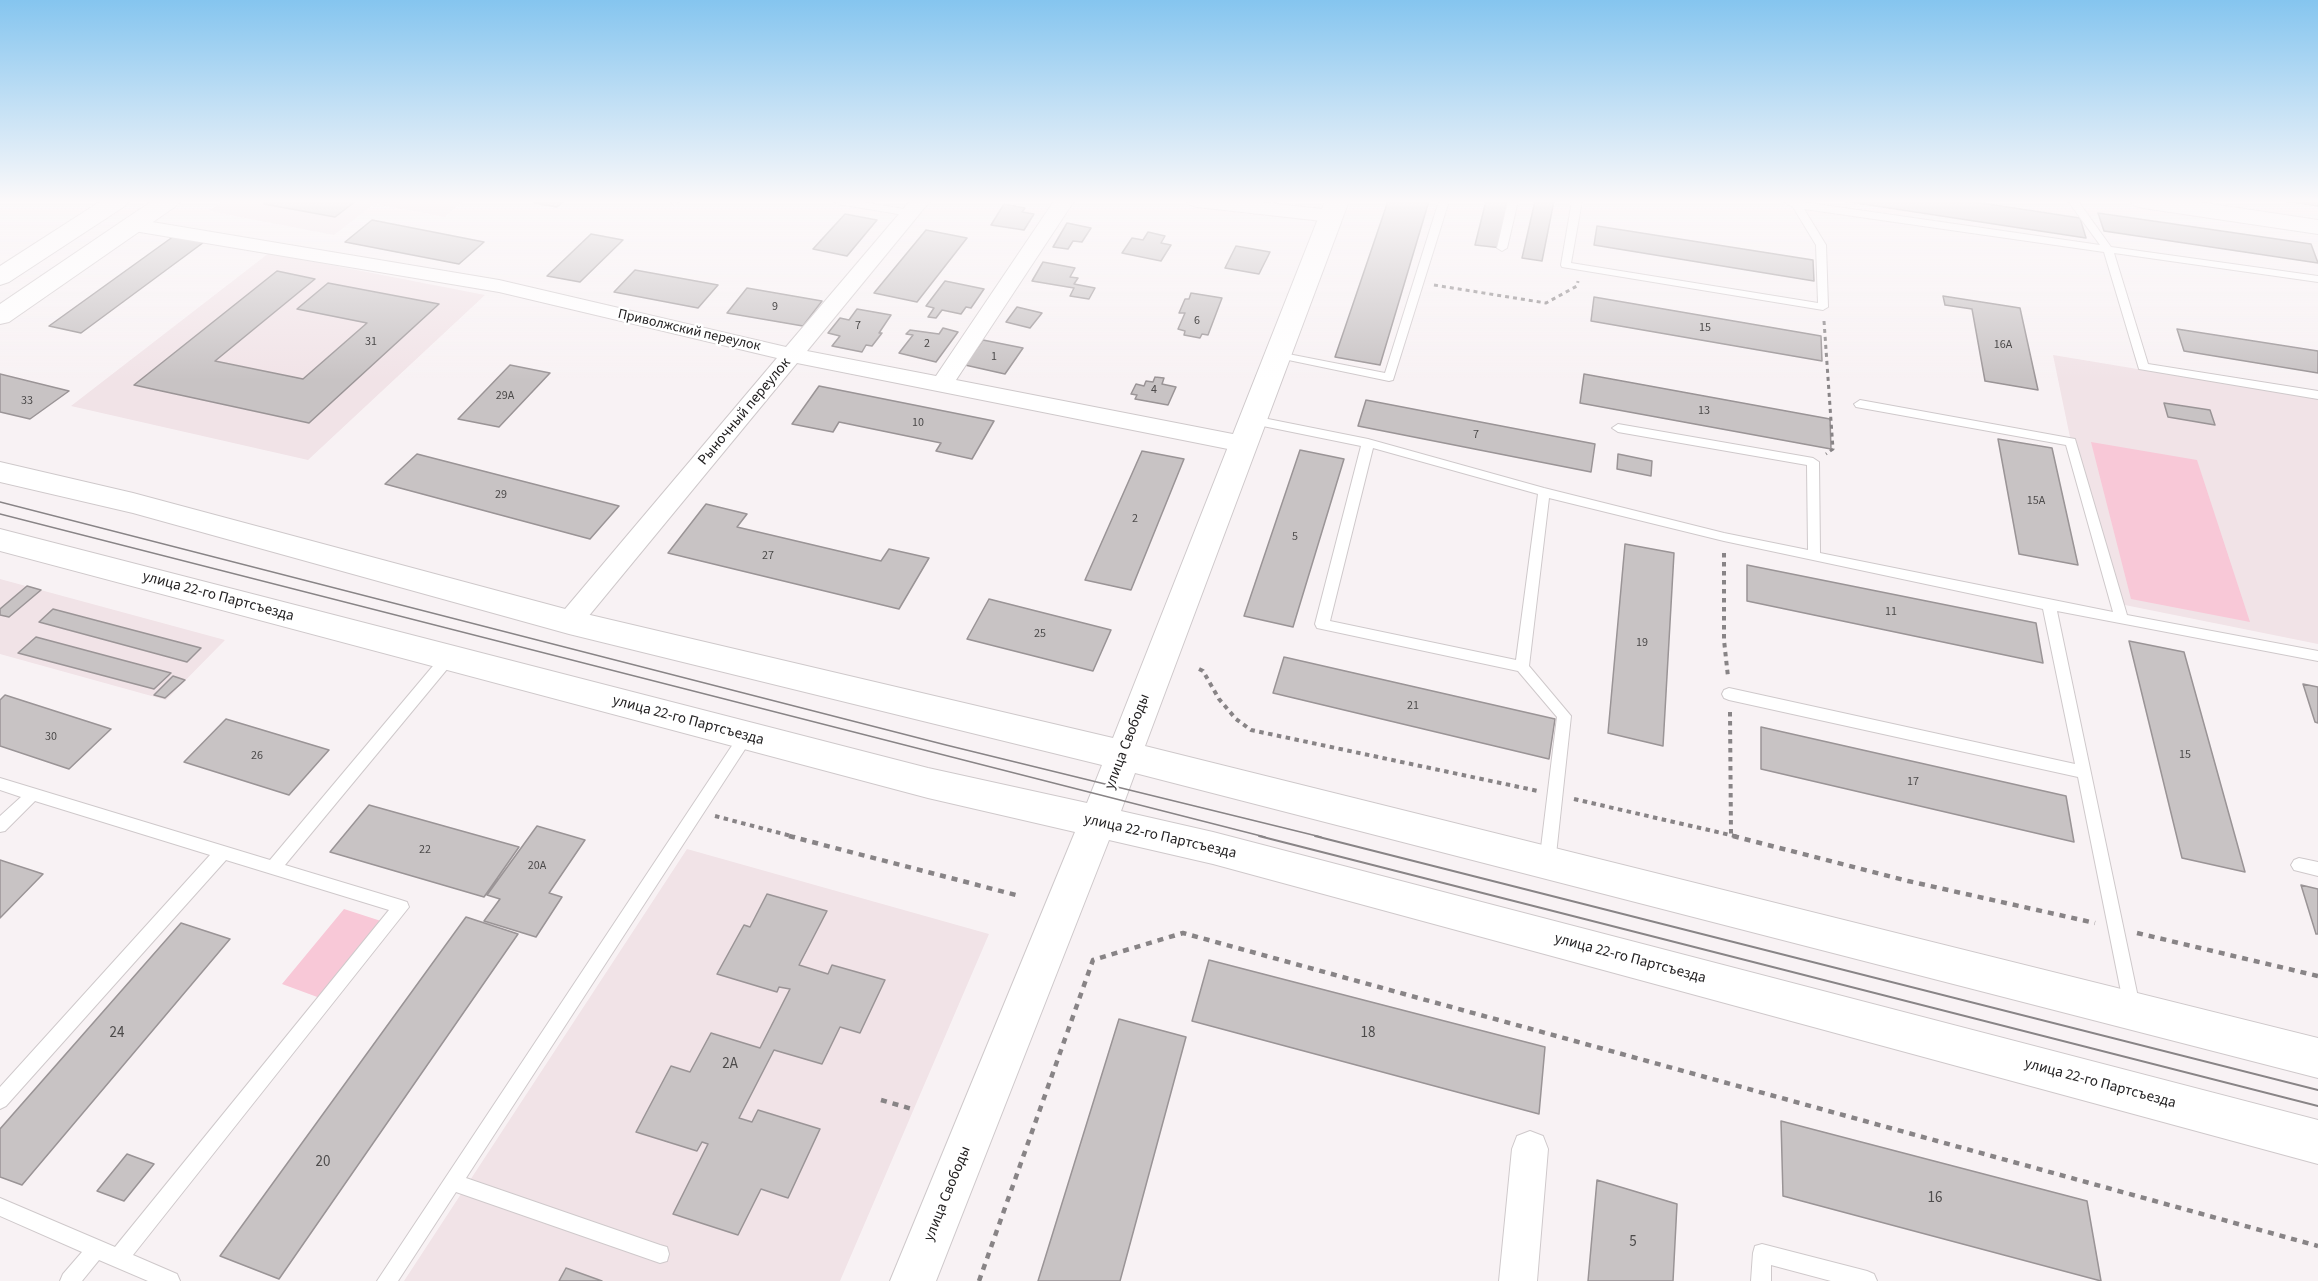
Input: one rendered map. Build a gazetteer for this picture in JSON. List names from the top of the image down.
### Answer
{
  "streets": {
    "main road": ["улица 22-го Партсъезда", "улица Свободы"],
    "street": ["Приволжский переулок", "Рыночный переулок"]
  },
  "crossings": [
    ["Приволжский переулок", "Рыночный переулок"],
    ["Приволжский переулок", "улица Свободы"],
    ["улица 22-го Партсъезда", "улица Свободы"]
  ],
  "house_numbers": [
    "9",
    "6",
    "7",
    "15",
    "31",
    "2",
    "16А",
    "1",
    "4",
    "29А",
    "33",
    "13",
    "10",
    "7",
    "29",
    "15А",
    "2",
    "5",
    "27",
    "11",
    "25",
    "19",
    "21",
    "30",
    "15",
    "26",
    "17",
    "22",
    "20А",
    "24",
    "18",
    "2А",
    "20",
    "16",
    "5"
  ]
}
